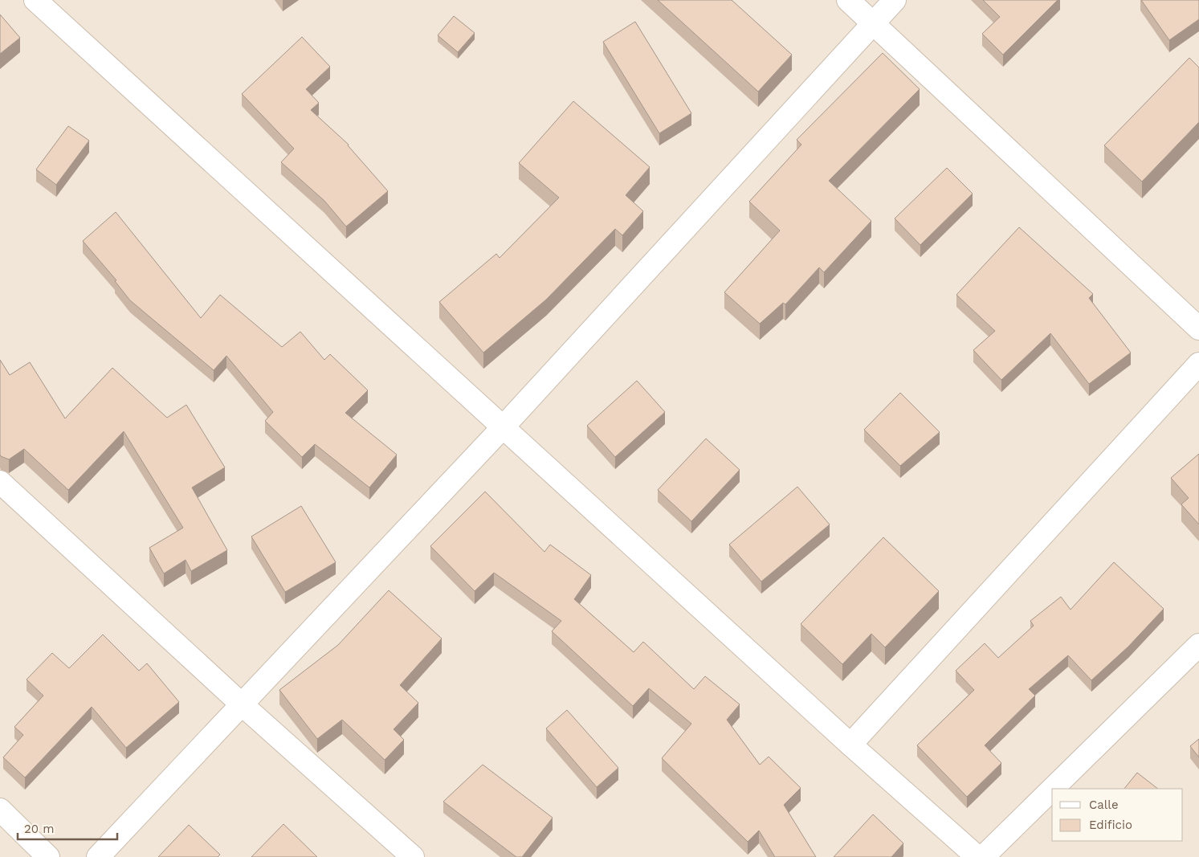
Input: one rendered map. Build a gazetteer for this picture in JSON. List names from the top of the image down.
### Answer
{
  "legend": ["Calle", "Edificio"],
  "scale_bar": "20 m"
}
